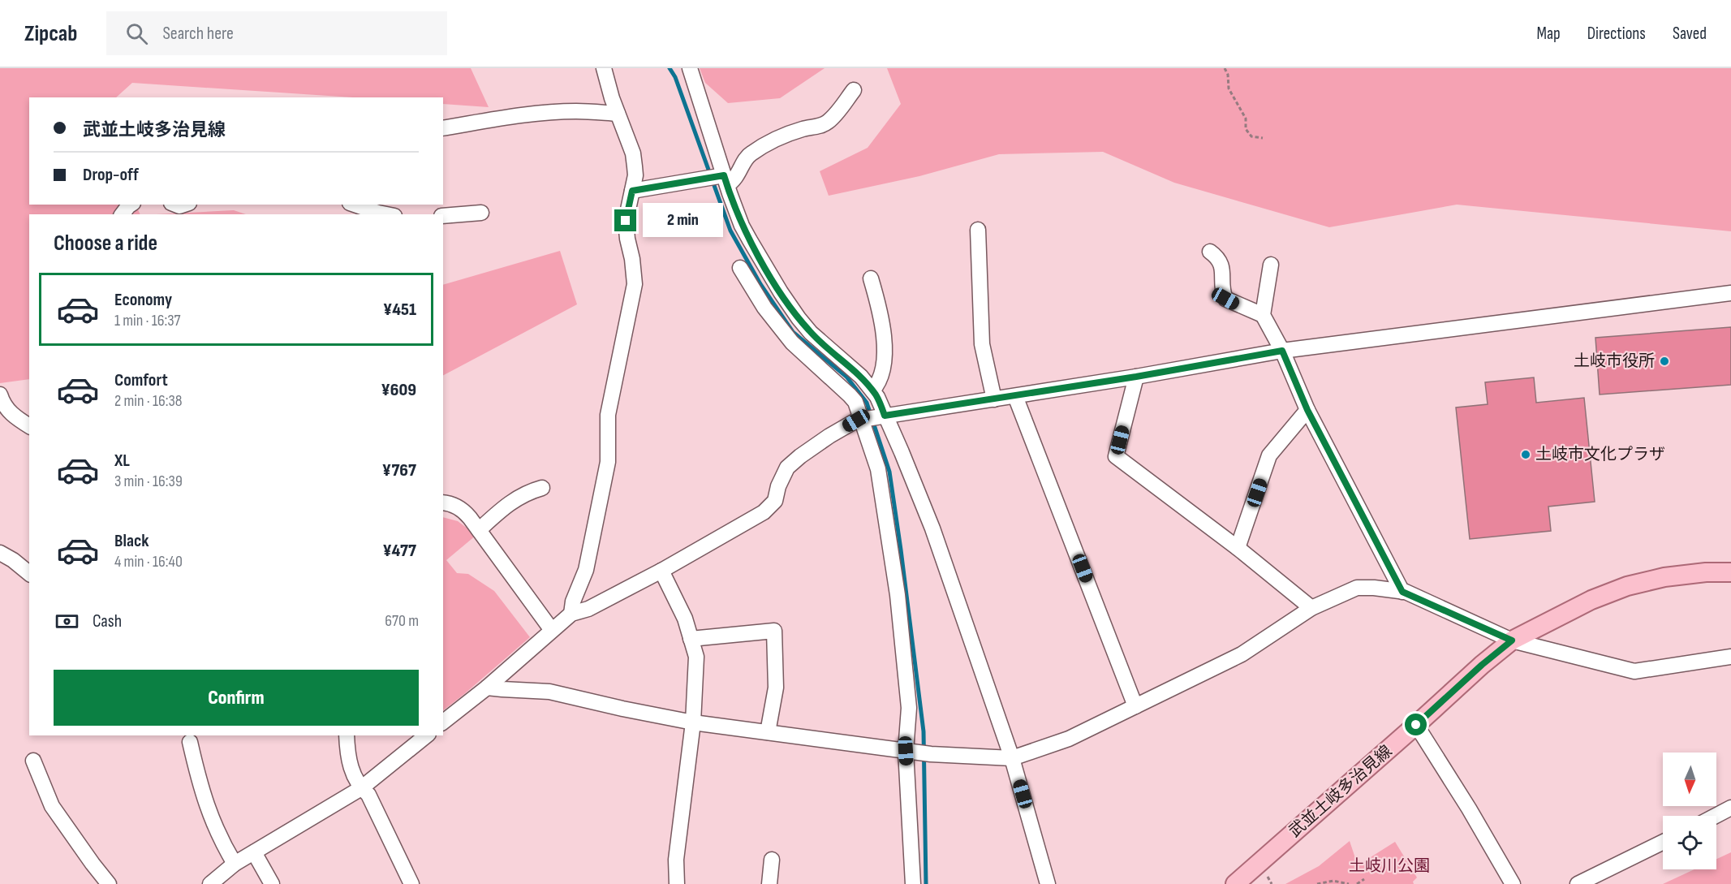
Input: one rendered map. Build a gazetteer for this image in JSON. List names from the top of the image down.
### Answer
{
  "streets": {
    "main road": ["武並土岐多治見線"]
  },
  "parks": ["土岐川公園"],
  "places": ["土岐市役所", "土岐市文化プラザ"],
  "north": "bottom",
  "page": {
    "header": "Zipcab",
    "search": "Search here",
    "nav": ["Map", "Directions", "Saved"],
    "banner": ["武並土岐多治見線", "Drop-off"],
    "bubble": "2 min",
    "heading": "Choose a ride",
    "list": [
      {
        "name": "Economy",
        "note": "1 min · 16:37",
        "value": "¥451"
      },
      {
        "name": "Comfort",
        "note": "2 min · 16:38",
        "value": "¥609"
      },
      {
        "name": "XL",
        "note": "3 min · 16:39",
        "value": "¥767"
      },
      {
        "name": "Black",
        "note": "4 min · 16:40",
        "value": "¥477"
      }
    ],
    "pay": ["Cash", "670 m"],
    "buttons": "Confirm"
  }
}
